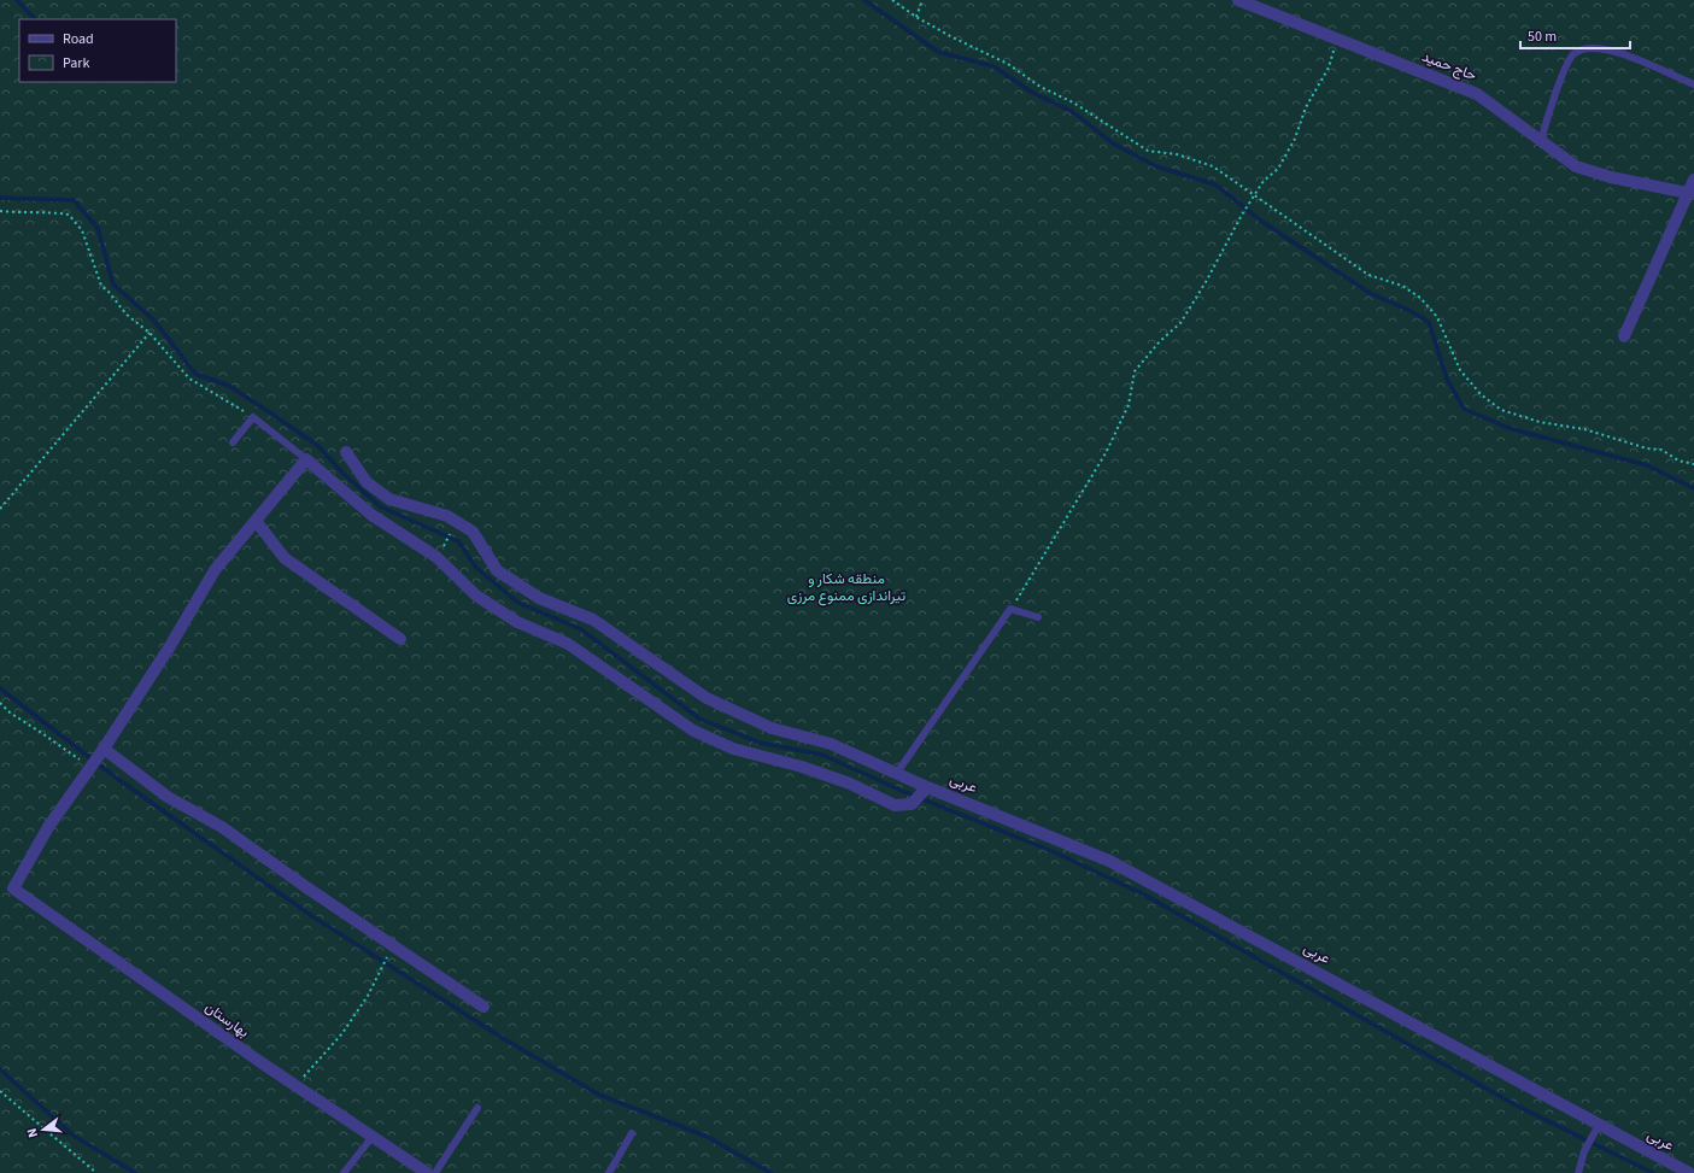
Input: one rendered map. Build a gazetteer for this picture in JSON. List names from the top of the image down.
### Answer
{
  "streets": {
    "street": ["حاج حمید", "عربی", "بهارستان"]
  },
  "parks": ["منطقه شکار و تیراندازی ممنوع مرزی"],
  "legend": ["Road", "Park"],
  "scale_bar": "50 m",
  "north": "left"
}
